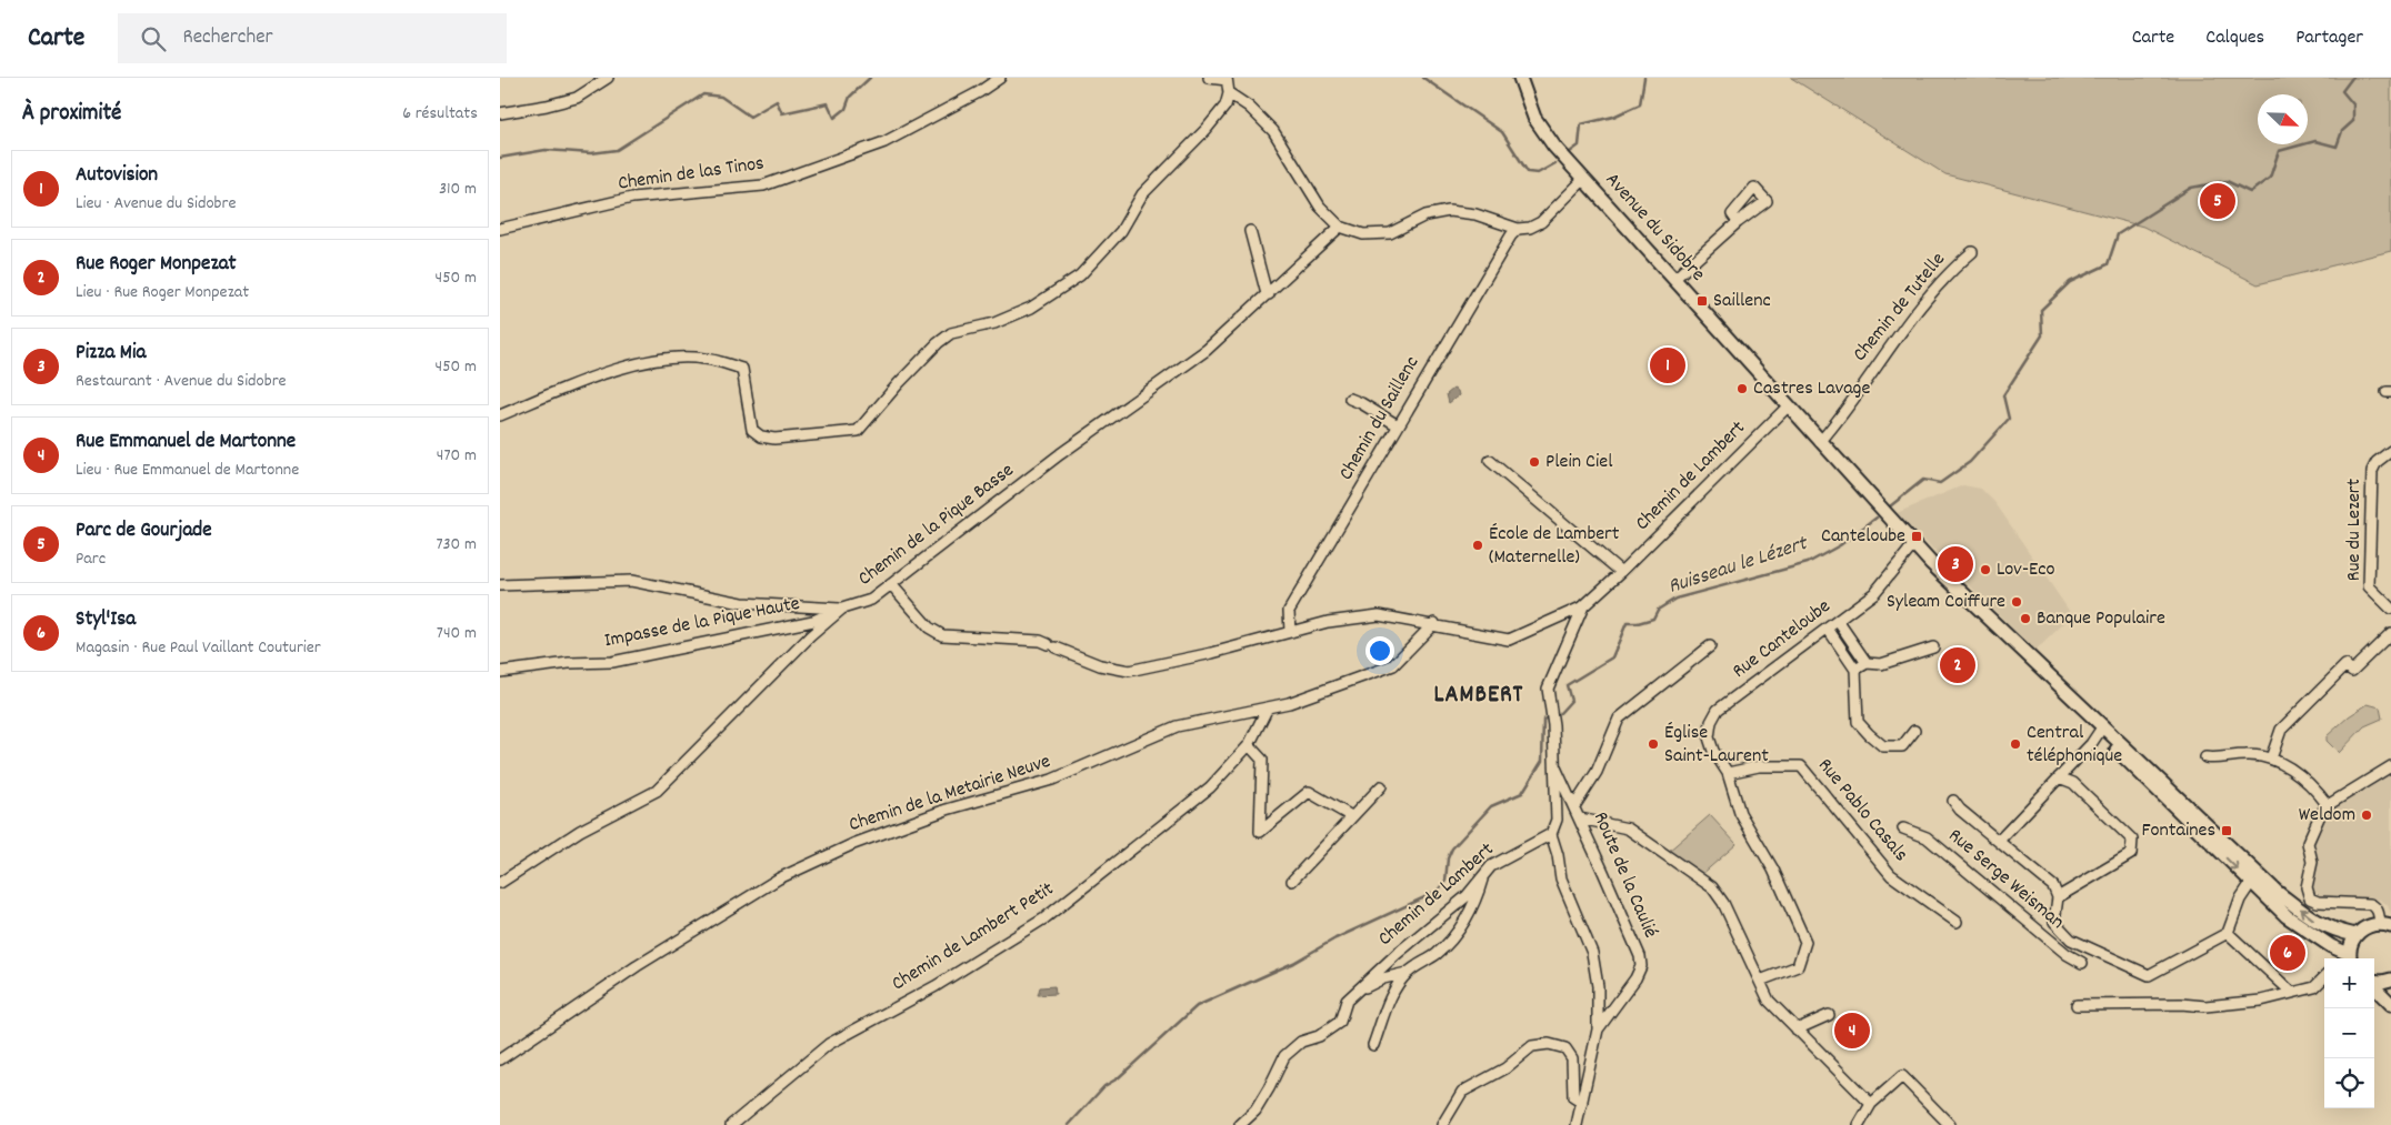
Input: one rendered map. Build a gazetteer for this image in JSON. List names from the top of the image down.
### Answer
{
  "streets": {
    "main road": ["Avenue du Sidobre"],
    "street": [
      "Chemin de las Tinos",
      "Chemin de Tutelle",
      "Chemin du Saillenc",
      "Chemin de Lambert",
      "Chemin de la Pique Basse",
      "Rue du Lezert",
      "Impasse de la Pique Haute",
      "Rue Canteloube",
      "Chemin de la Metairie Neuve",
      "Rue Pablo Casals",
      "Route de la Caulié",
      "Rue Serge Weisman",
      "Chemin de Lambert Petit"
    ]
  },
  "crossings": [
    ["Avenue du Sidobre", "Chemin de Tutelle"],
    ["Avenue du Sidobre", "Chemin de Lambert"],
    ["Avenue du Sidobre", "Rue Canteloube"],
    ["Chemin de Lambert", "Route de la Caulié"],
    ["Chemin de la Pique Basse", "Impasse de la Pique Haute"],
    ["Rue Canteloube", "Rue Pablo Casals"],
    ["Chemin de la Metairie Neuve", "Chemin de Lambert Petit"]
  ],
  "districts": ["LAMBERT"],
  "water": ["Ruisseau le Lézert"],
  "places": {
    "transit": ["Saillenc", "Canteloube", "Fontaines"],
    "other": [
      "Castres Lavage",
      "Plein Ciel",
      "École de Lambert (Maternelle)",
      "Lov-Eco",
      "Syleam Coiffure",
      "Banque Populaire",
      "Église Saint-Laurent",
      "Central téléphonique",
      "Weldom"
    ]
  },
  "north": "bottom right",
  "page": {
    "header": "Carte",
    "search": "Rechercher",
    "nav": ["Carte", "Calques", "Partager"],
    "heading": ["À proximité", "6 résultats"],
    "list": [
      {
        "mark": "1",
        "name": "Autovision",
        "note": "Lieu · Avenue du Sidobre",
        "value": "310 m"
      },
      {
        "mark": "2",
        "name": "Rue Roger Monpezat",
        "note": "Lieu · Rue Roger Monpezat",
        "value": "450 m"
      },
      {
        "mark": "3",
        "name": "Pizza Mia",
        "note": "Restaurant · Avenue du Sidobre",
        "value": "450 m"
      },
      {
        "mark": "4",
        "name": "Rue Emmanuel de Martonne",
        "note": "Lieu · Rue Emmanuel de Martonne",
        "value": "470 m"
      },
      {
        "mark": "5",
        "name": "Parc de Gourjade",
        "note": "Parc",
        "value": "730 m"
      },
      {
        "mark": "6",
        "name": "Styl'Isa",
        "note": "Magasin · Rue Paul Vaillant Couturier",
        "value": "740 m"
      }
    ],
    "pins": [
      "5",
      "1",
      "3",
      "2",
      "6",
      "4"
    ],
    "map_buttons": ["+", "−"]
  }
}
